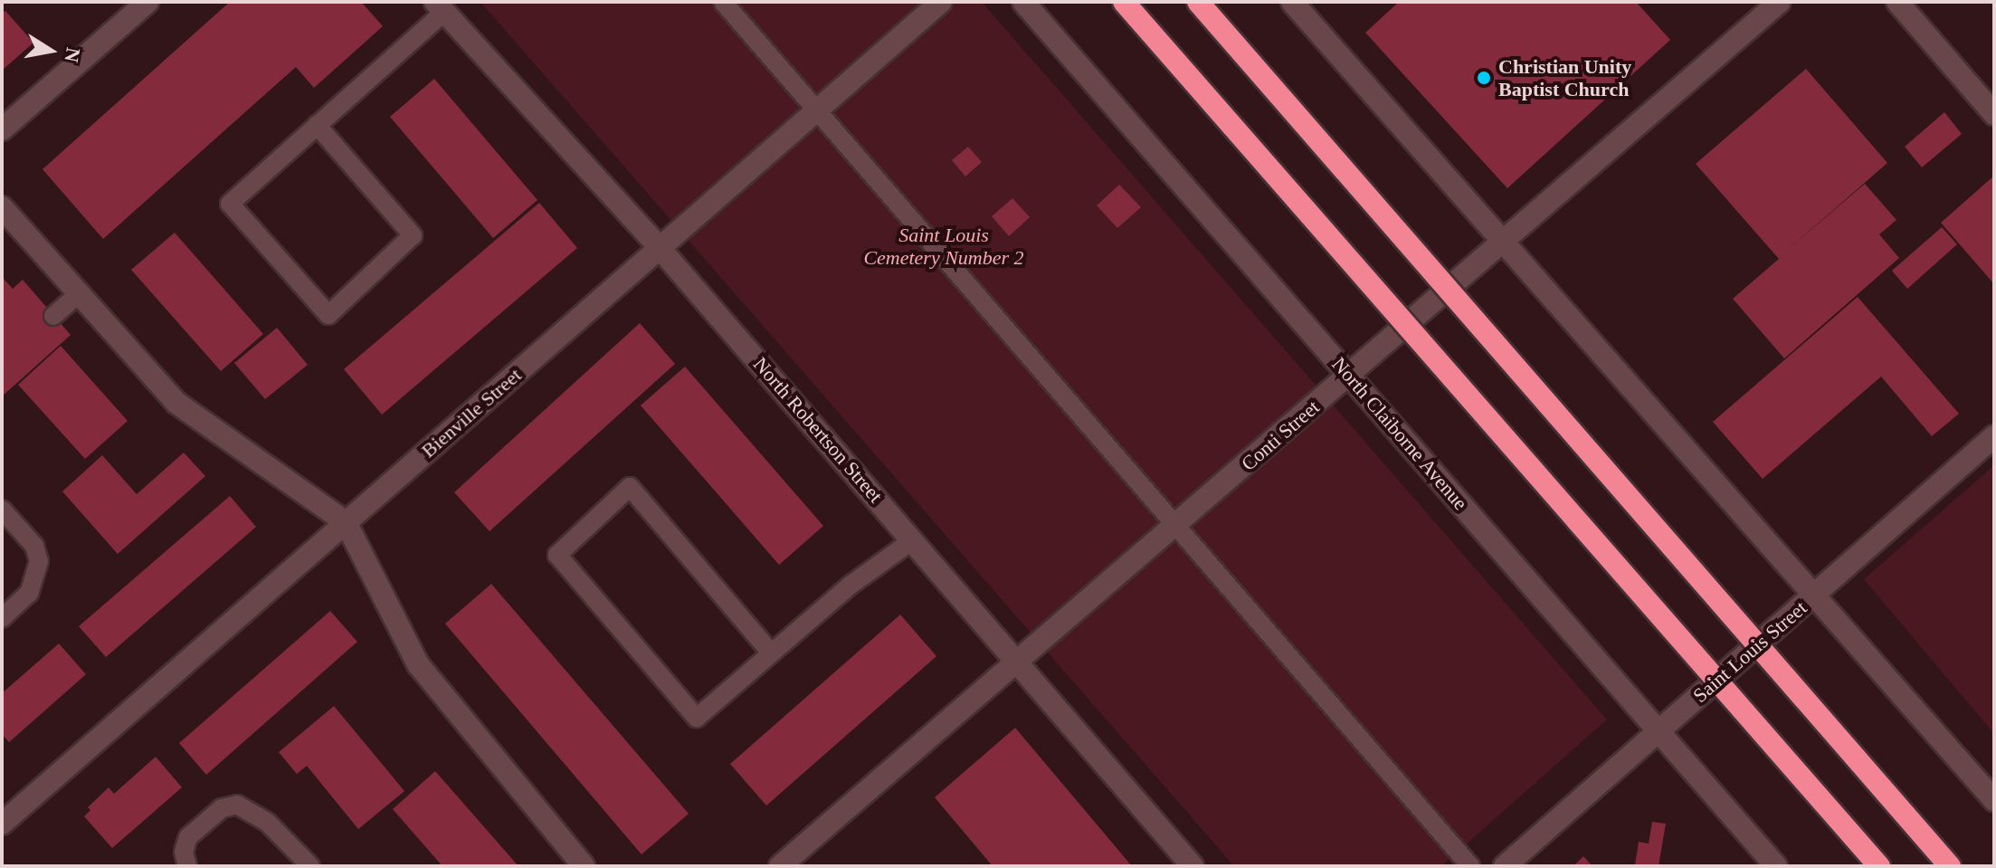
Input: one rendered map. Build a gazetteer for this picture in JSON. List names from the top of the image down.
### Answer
{
  "streets": {
    "street": [
      "Bienville Street",
      "North Robertson Street",
      "North Claiborne Avenue",
      "Conti Street",
      "Saint Louis Street"
    ]
  },
  "crossings": [
    ["Bienville Street", "North Robertson Street"],
    ["North Robertson Street", "Conti Street"],
    ["North Claiborne Avenue", "Conti Street"],
    ["North Claiborne Avenue", "Saint Louis Street"]
  ],
  "parks": ["Saint Louis Cemetery Number 2"],
  "places": ["Christian Unity Baptist Church"],
  "north": "right"
}
